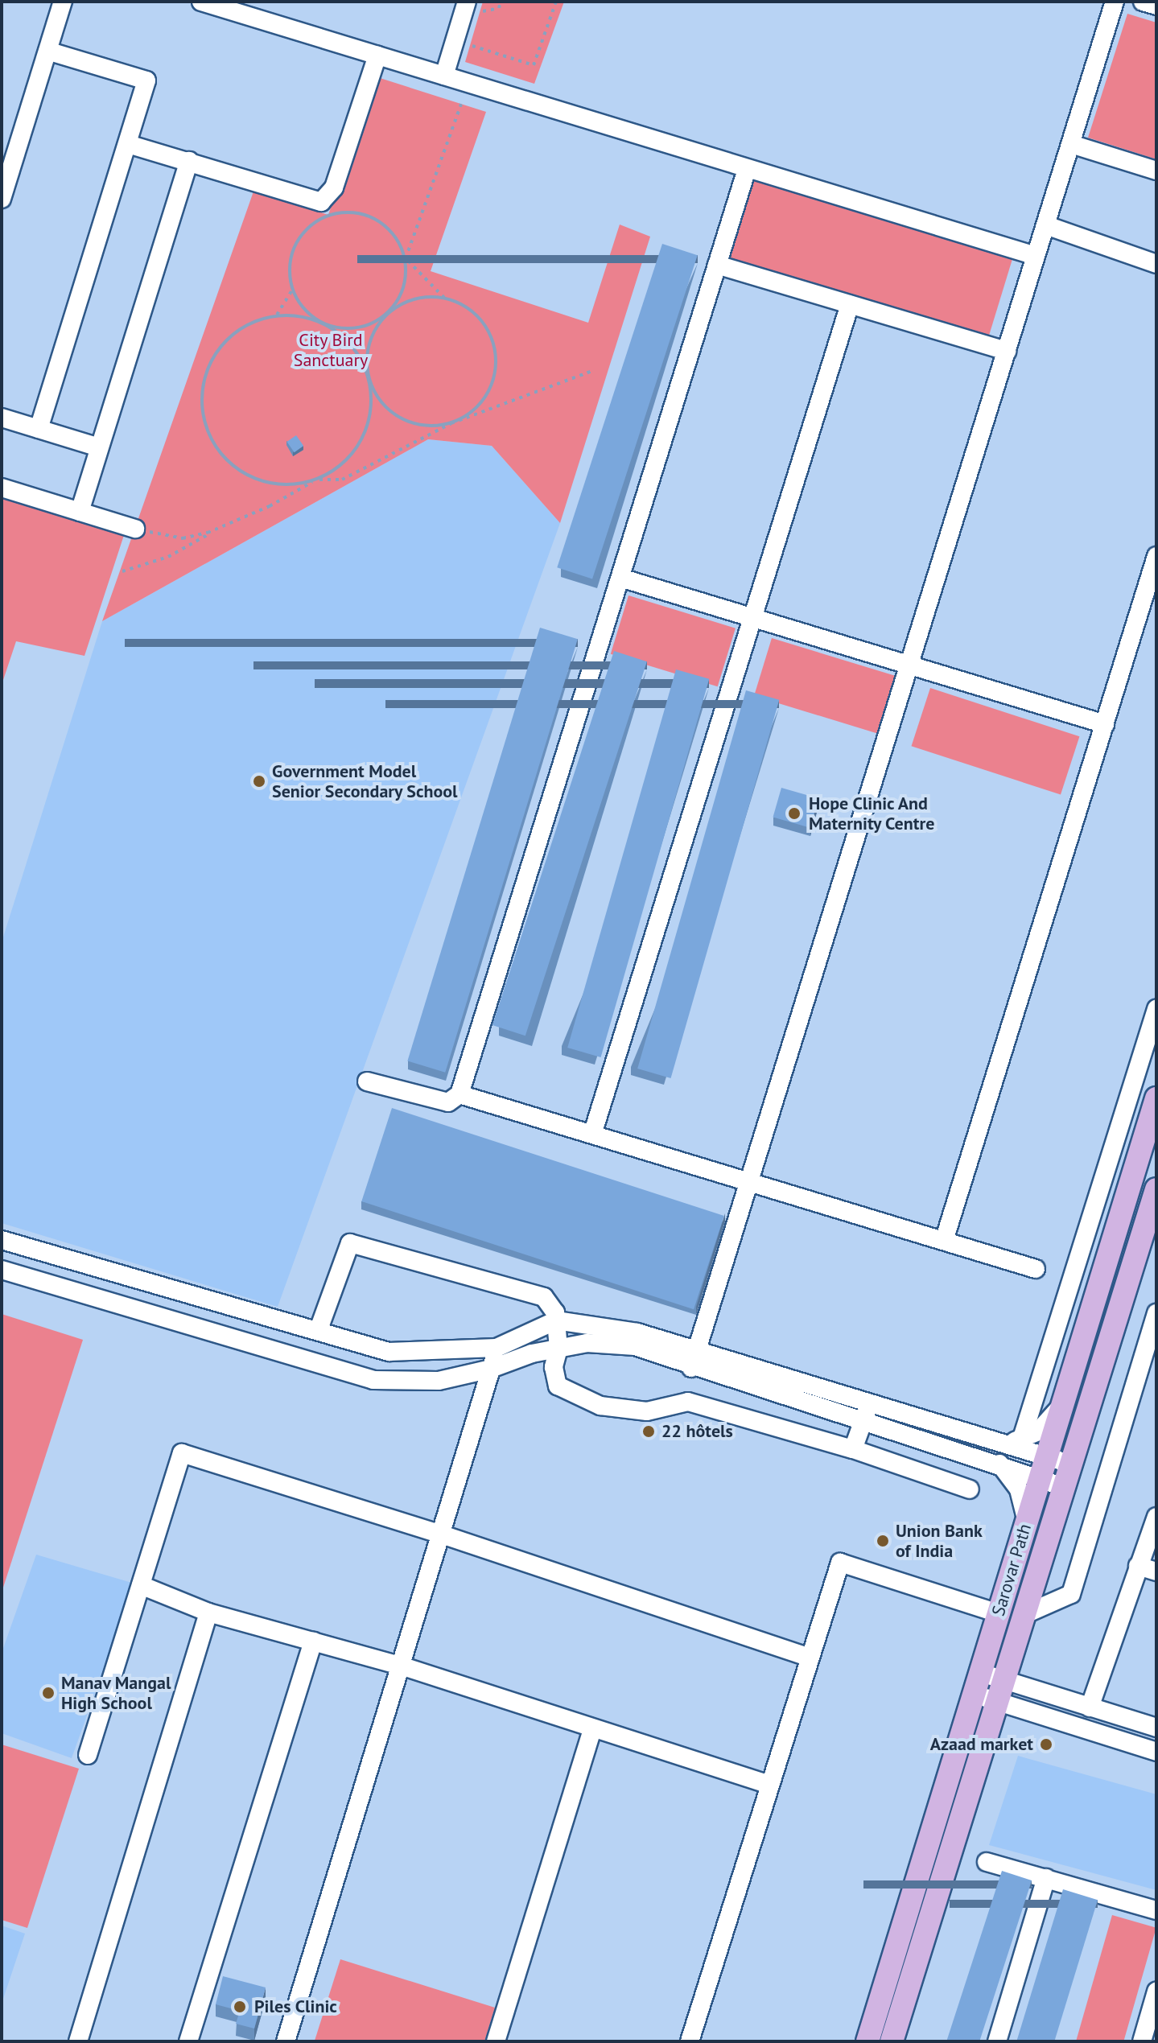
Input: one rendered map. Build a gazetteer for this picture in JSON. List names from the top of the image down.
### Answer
{
  "streets": {
    "main road": ["Sarovar Path"]
  },
  "parks": ["City Bird Sanctuary"],
  "places": [
    "Government Model Senior Secondary School",
    "Hope Clinic And Maternity Centre",
    "22 hôtels",
    "Union Bank of India",
    "Manav Mangal High School",
    "Azaad market",
    "Piles Clinic"
  ]
}
